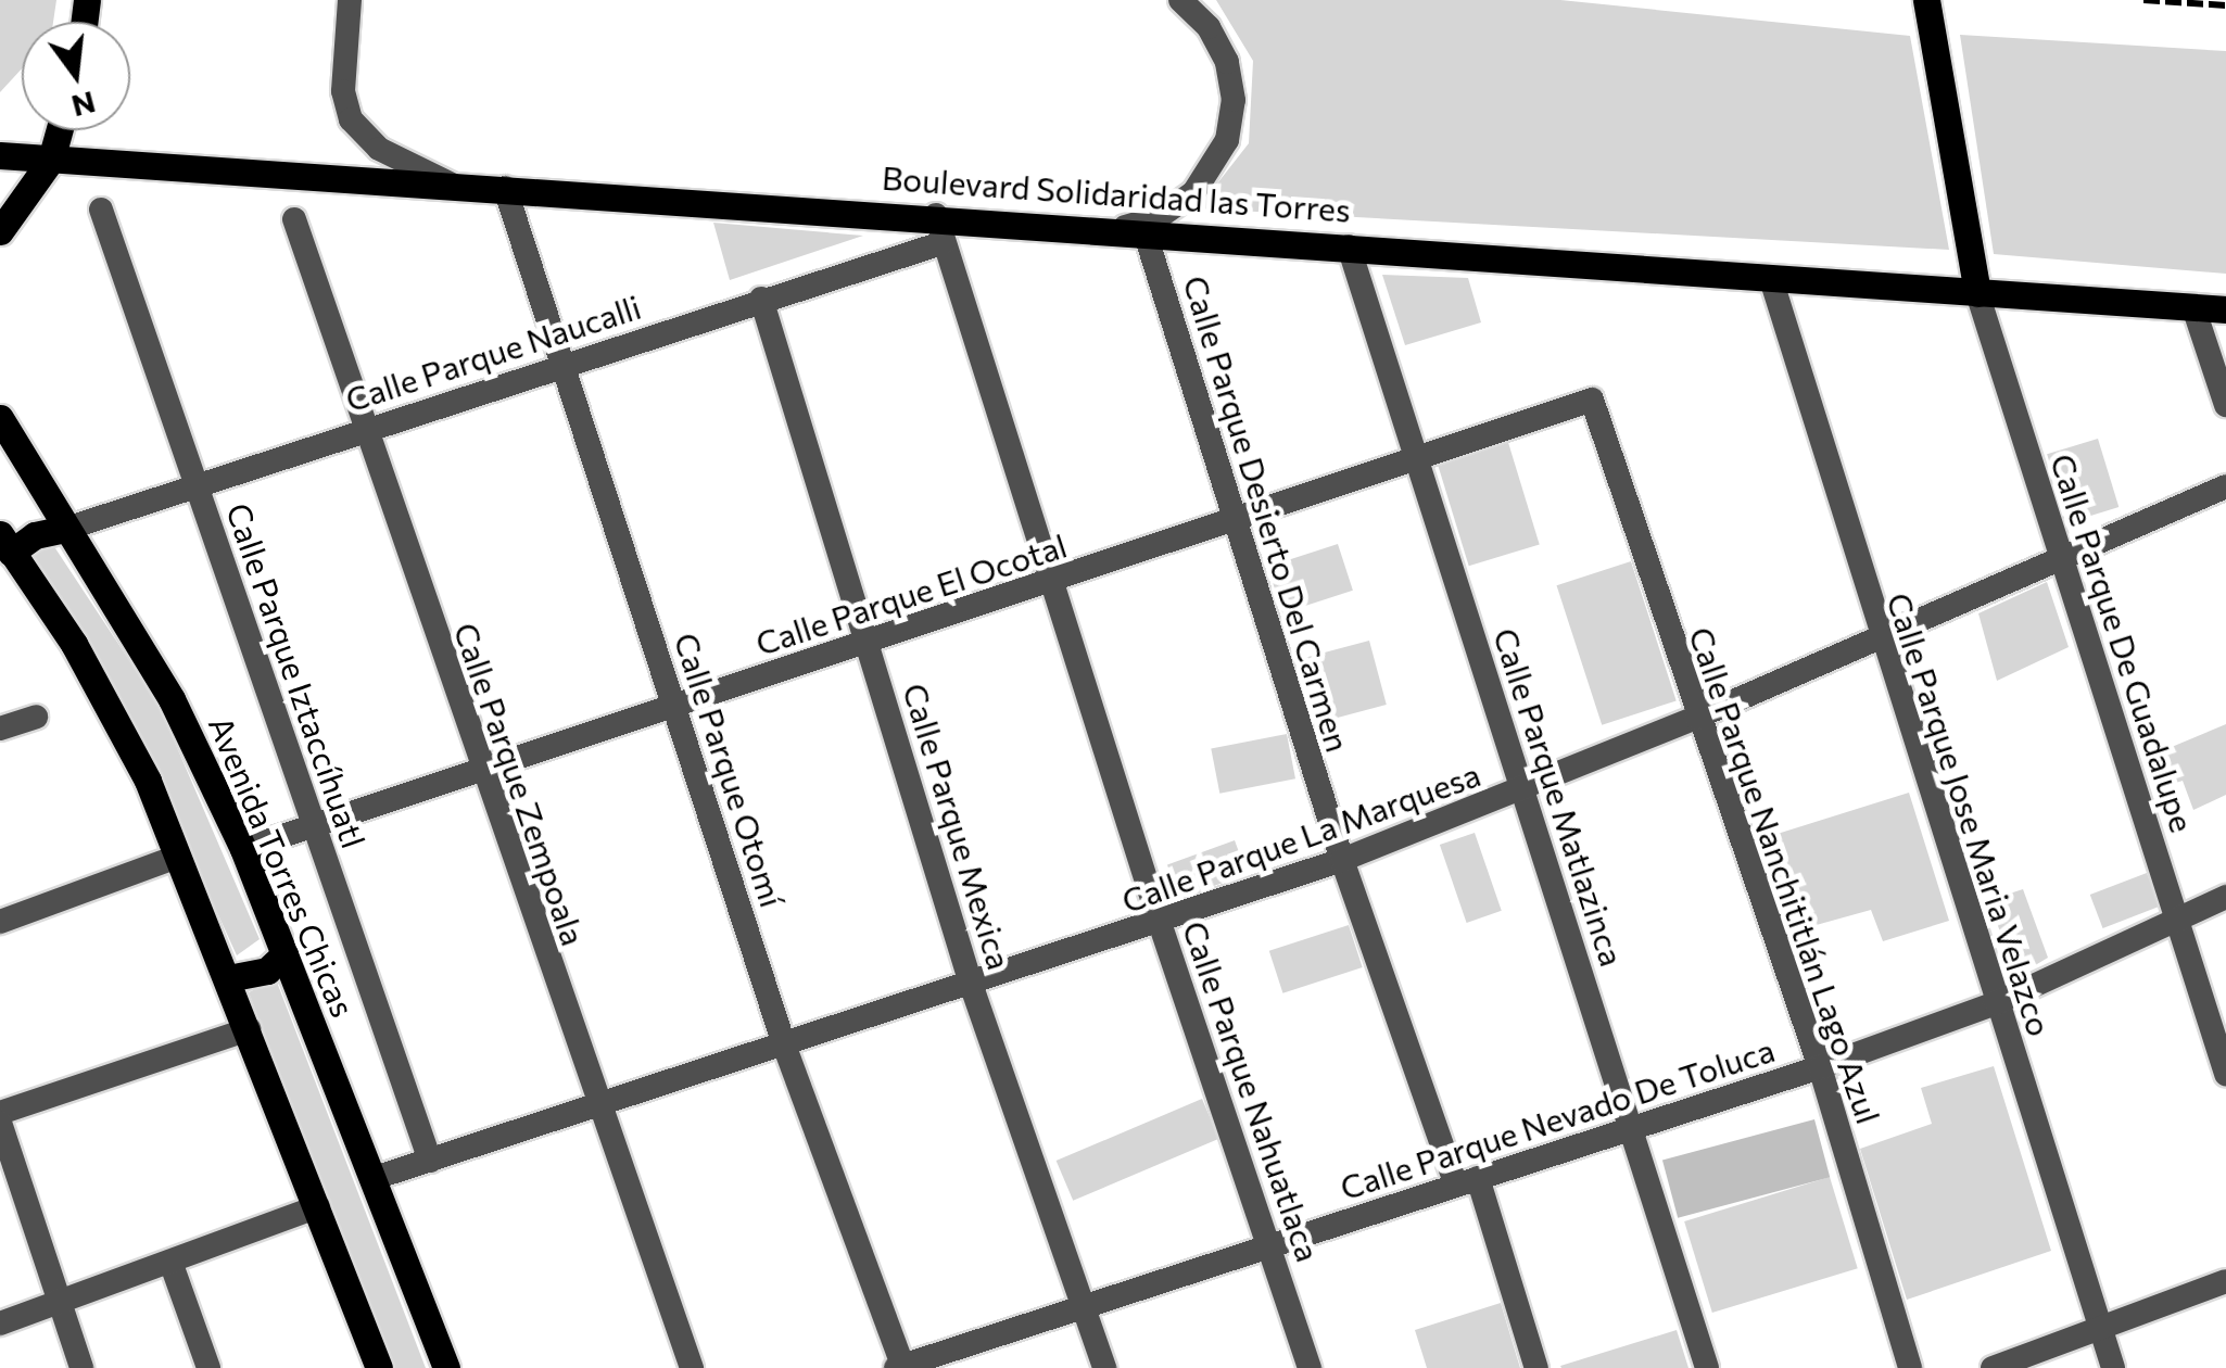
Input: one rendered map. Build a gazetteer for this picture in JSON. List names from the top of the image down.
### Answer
{
  "streets": {
    "main road": ["Boulevard Solidaridad las Torres", "Avenida Torres Chicas"],
    "street": [
      "Calle Parque Naucalli",
      "Calle Parque Desierto Del Carmen",
      "Calle Parque El Ocotal",
      "Calle Parque De Guadalupe",
      "Calle Parque Iztaccíhuatl",
      "Calle Parque Otomí",
      "Calle Parque Zempoala",
      "Calle Parque Matlazinca",
      "Calle Parque Jose Maria Velazco",
      "Calle Parque Mexica",
      "Calle Parque La Marquesa",
      "Calle Parque Nanchititlán Lago Azul",
      "Calle Parque Nahuatlaca",
      "Calle Parque Nevado De Toluca"
    ]
  },
  "crossings": [
    ["Boulevard Solidaridad las Torres", "Calle Parque Desierto Del Carmen"],
    ["Boulevard Solidaridad las Torres", "Calle Parque De Guadalupe"],
    ["Boulevard Solidaridad las Torres", "Calle Parque Otomí"],
    ["Boulevard Solidaridad las Torres", "Calle Parque Matlazinca"],
    ["Boulevard Solidaridad las Torres", "Calle Parque Jose Maria Velazco"],
    ["Boulevard Solidaridad las Torres", "Calle Parque Nahuatlaca"],
    ["Calle Parque Naucalli", "Calle Parque Iztaccíhuatl"],
    ["Calle Parque Naucalli", "Calle Parque Otomí"],
    ["Calle Parque Naucalli", "Calle Parque Zempoala"],
    ["Calle Parque Naucalli", "Calle Parque Mexica"],
    ["Calle Parque Naucalli", "Avenida Torres Chicas"],
    ["Calle Parque Naucalli", "Calle Parque Nahuatlaca"],
    ["Calle Parque Desierto Del Carmen", "Calle Parque El Ocotal"],
    ["Calle Parque Desierto Del Carmen", "Calle Parque La Marquesa"],
    ["Calle Parque Desierto Del Carmen", "Calle Parque Nevado De Toluca"],
    ["Calle Parque El Ocotal", "Calle Parque Iztaccíhuatl"],
    ["Calle Parque El Ocotal", "Calle Parque Otomí"],
    ["Calle Parque El Ocotal", "Calle Parque Zempoala"],
    ["Calle Parque El Ocotal", "Calle Parque Matlazinca"],
    ["Calle Parque El Ocotal", "Calle Parque Mexica"],
    ["Calle Parque El Ocotal", "Avenida Torres Chicas"],
    ["Calle Parque El Ocotal", "Calle Parque Nanchititlán Lago Azul"],
    ["Calle Parque El Ocotal", "Calle Parque Nahuatlaca"],
    ["Calle Parque De Guadalupe", "Calle Parque La Marquesa"],
    ["Calle Parque De Guadalupe", "Calle Parque Nevado De Toluca"],
    ["Calle Parque Iztaccíhuatl", "Calle Parque La Marquesa"],
    ["Calle Parque Otomí", "Calle Parque La Marquesa"],
    ["Calle Parque Otomí", "Calle Parque Nevado De Toluca"],
    ["Calle Parque Zempoala", "Calle Parque La Marquesa"],
    ["Calle Parque Matlazinca", "Calle Parque La Marquesa"],
    ["Calle Parque Matlazinca", "Calle Parque Nevado De Toluca"],
    ["Calle Parque Jose Maria Velazco", "Calle Parque La Marquesa"],
    ["Calle Parque Jose Maria Velazco", "Calle Parque Nevado De Toluca"],
    ["Calle Parque Mexica", "Calle Parque La Marquesa"],
    ["Calle Parque Mexica", "Calle Parque Nevado De Toluca"],
    ["Calle Parque La Marquesa", "Avenida Torres Chicas"],
    ["Calle Parque La Marquesa", "Calle Parque Nanchititlán Lago Azul"],
    ["Calle Parque La Marquesa", "Calle Parque Nahuatlaca"],
    ["Calle Parque Nanchititlán Lago Azul", "Calle Parque Nevado De Toluca"],
    ["Calle Parque Nahuatlaca", "Calle Parque Nevado De Toluca"]
  ],
  "north": "bottom"
}
